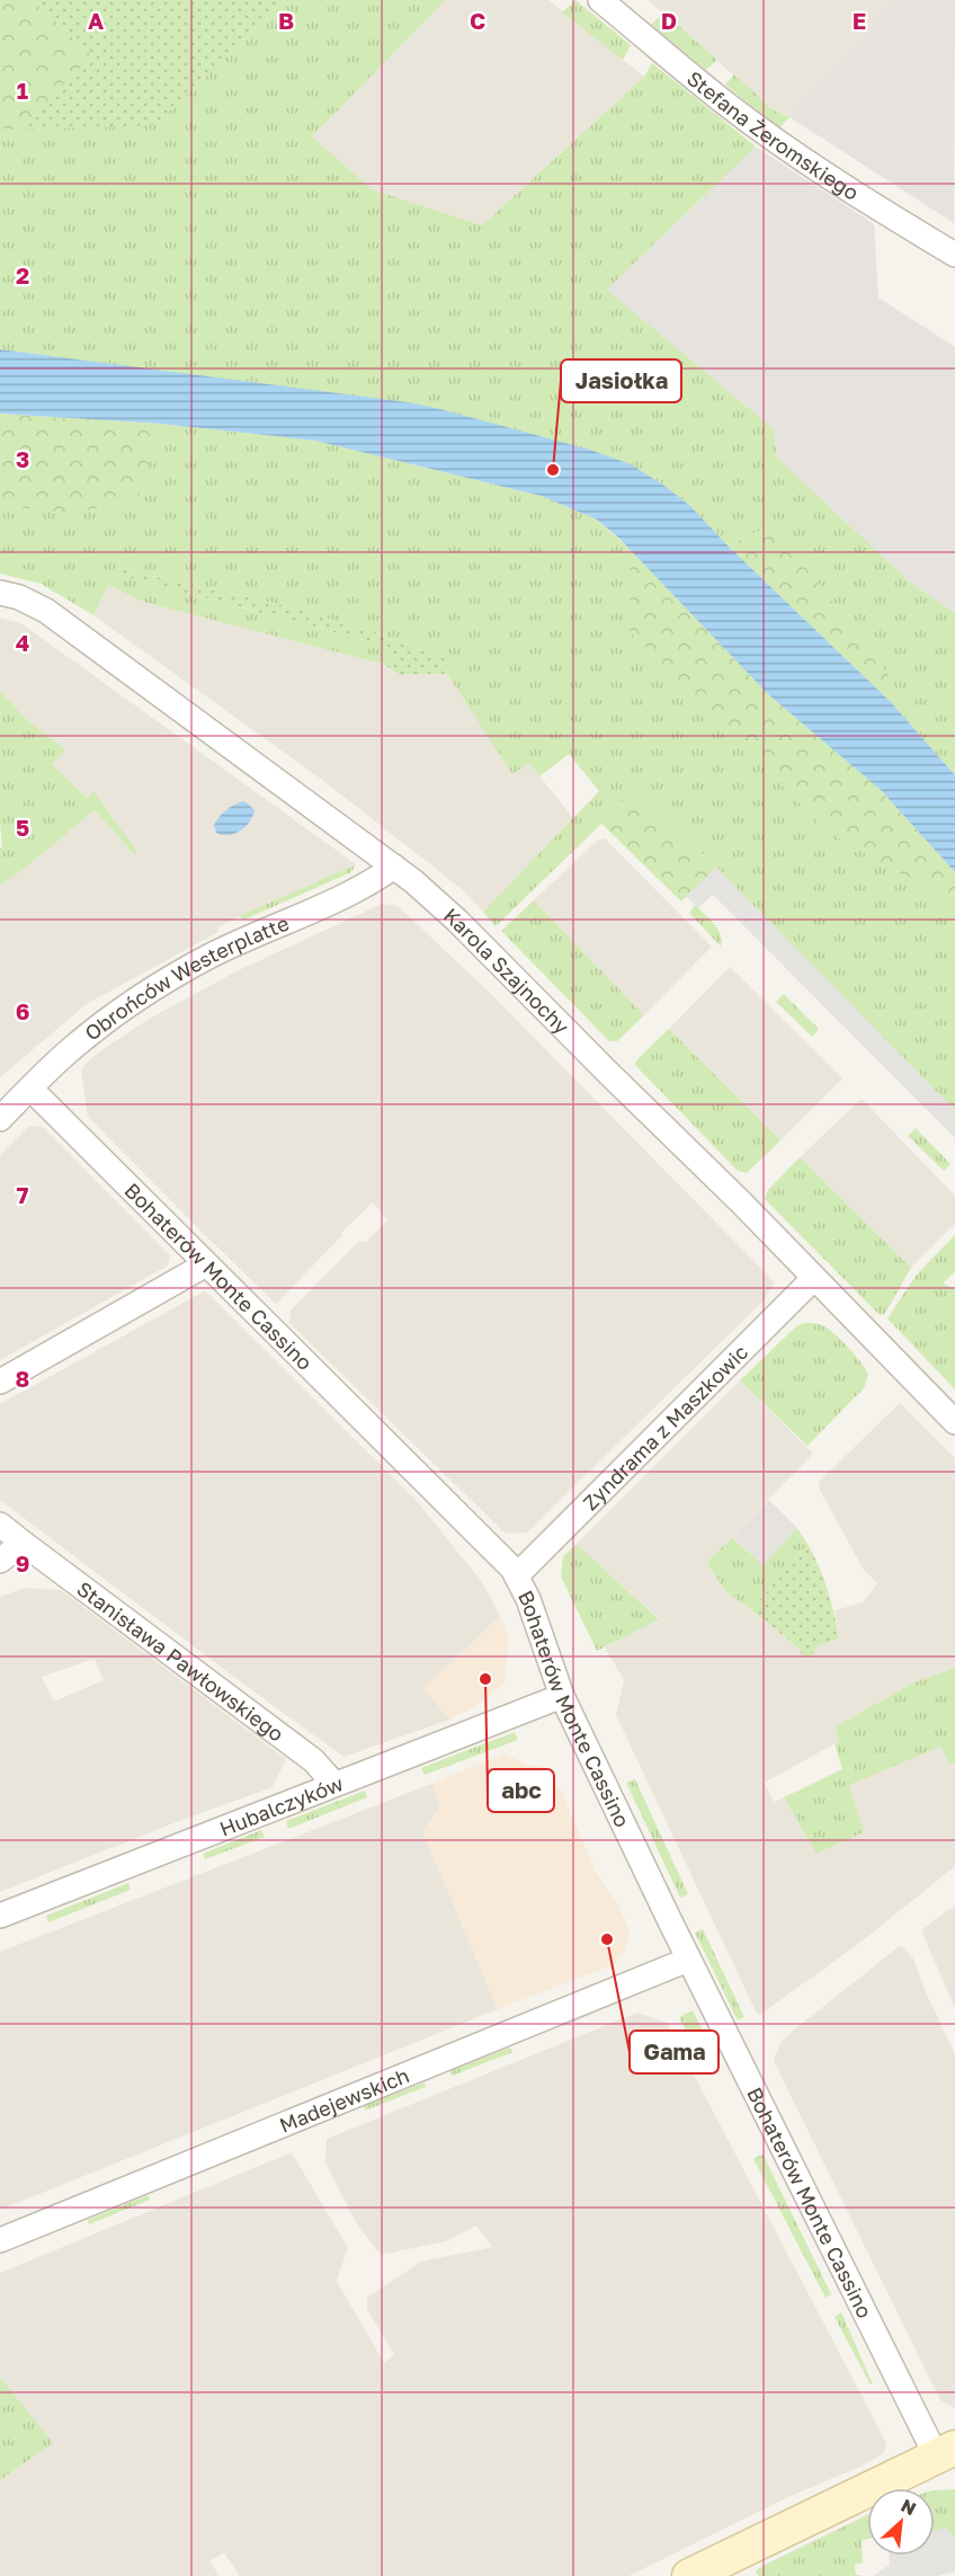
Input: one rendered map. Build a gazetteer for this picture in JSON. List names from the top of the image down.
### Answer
{
  "streets": {
    "street": [
      "Stefana Żeromskiego",
      "Karola Szajnochy",
      "Obrońców Westerplatte",
      "Bohaterów Monte Cassino",
      "Zyndrama z Maszkowic",
      "Stanisława Pawłowskiego",
      "Hubalczyków",
      "Madejewskich"
    ]
  },
  "crossings": [
    ["Karola Szajnochy", "Obrońców Westerplatte"],
    ["Karola Szajnochy", "Zyndrama z Maszkowic"],
    ["Obrońców Westerplatte", "Bohaterów Monte Cassino"],
    ["Bohaterów Monte Cassino", "Zyndrama z Maszkowic"],
    ["Bohaterów Monte Cassino", "Hubalczyków"],
    ["Bohaterów Monte Cassino", "Madejewskich"],
    ["Stanisława Pawłowskiego", "Hubalczyków"]
  ],
  "places": ["Jasiołka", "abc", "Gama"],
  "north": "top right",
  "grid": {
    "columns": [
      "A",
      "B",
      "C",
      "D",
      "E"
    ],
    "rows": [
      "1",
      "2",
      "3",
      "4",
      "5",
      "6",
      "7",
      "8",
      "9"
    ]
  }
}
